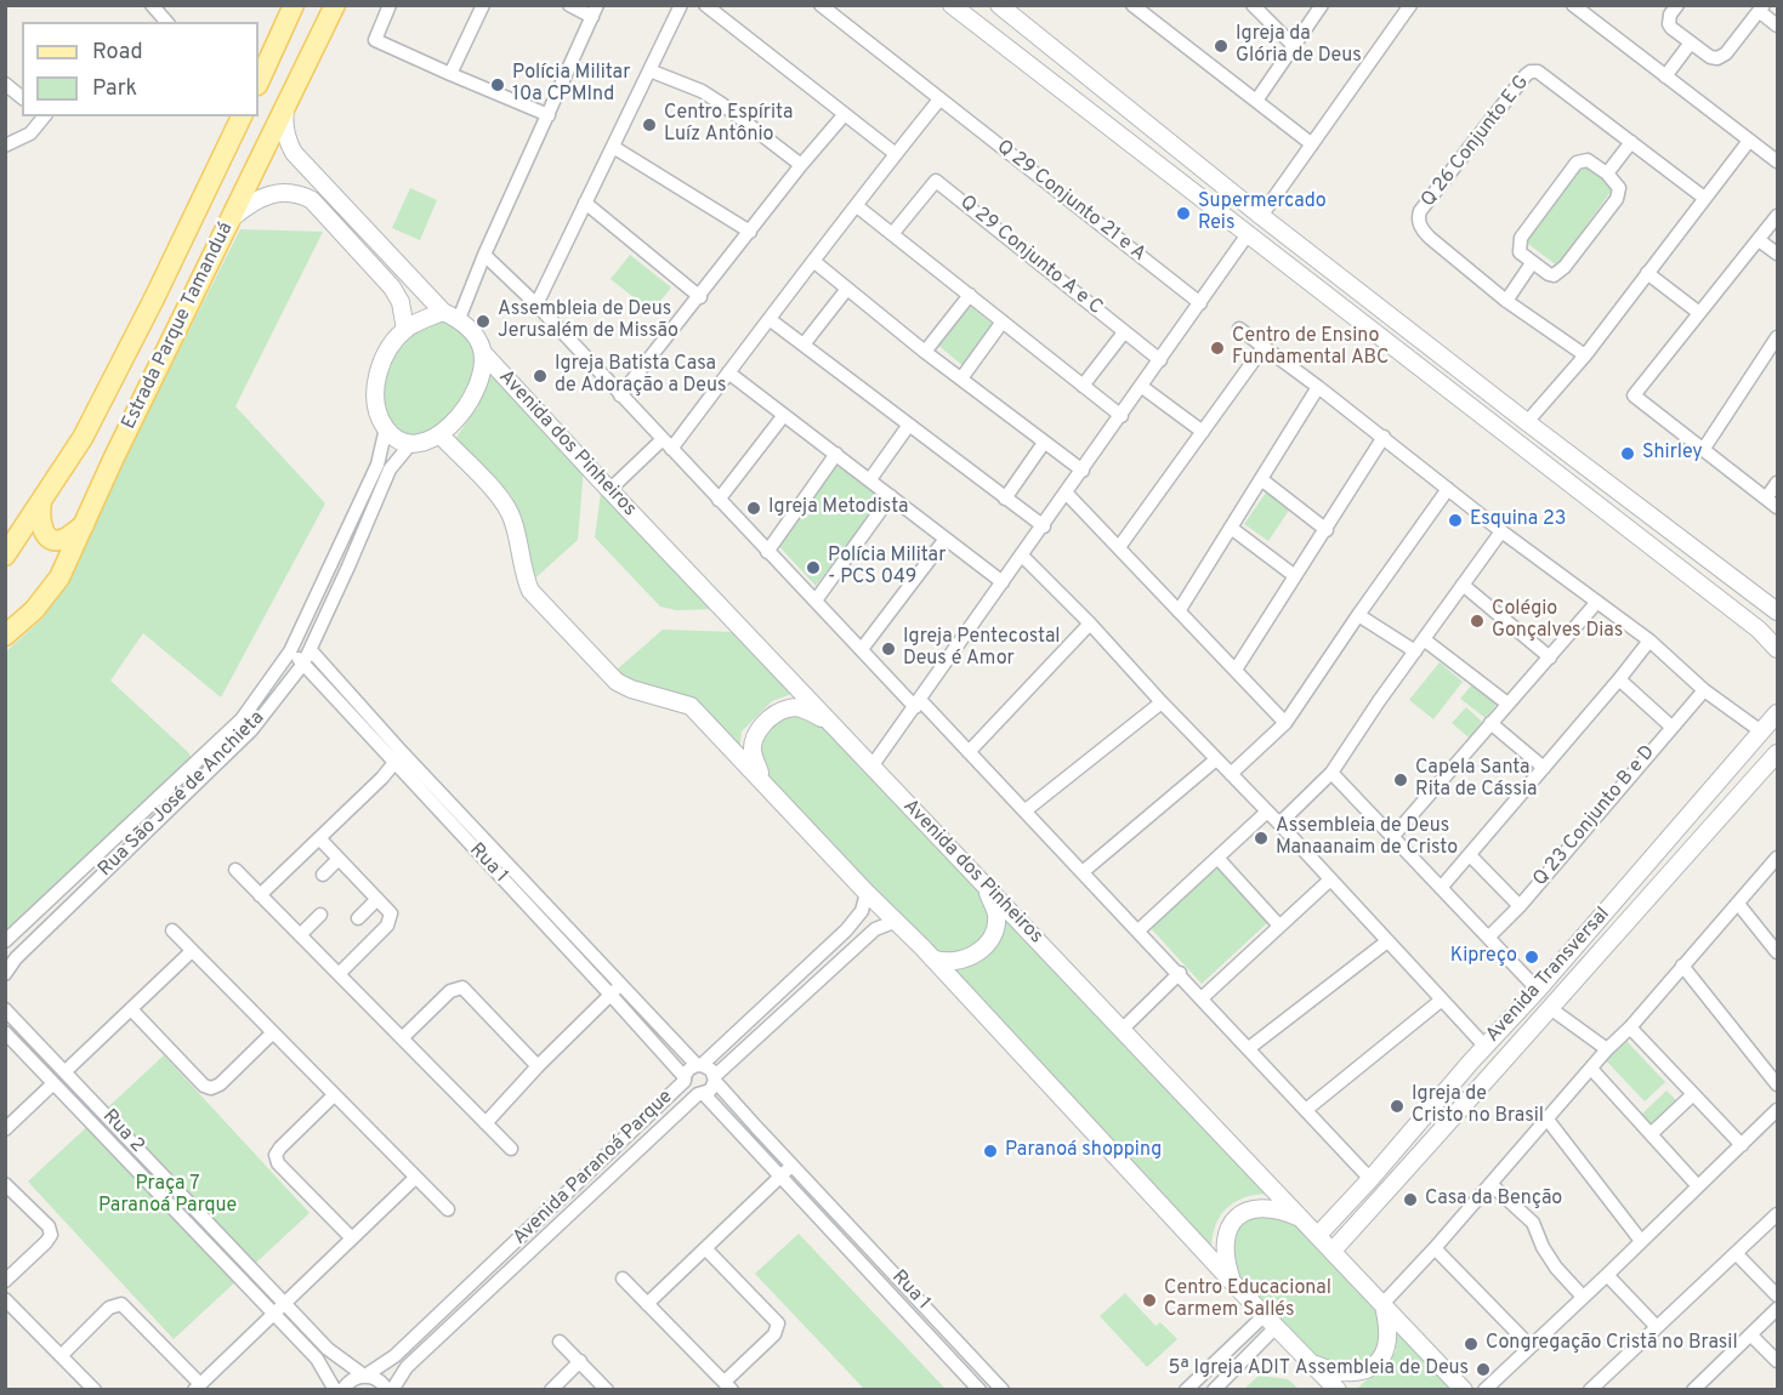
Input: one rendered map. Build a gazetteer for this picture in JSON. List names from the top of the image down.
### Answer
{
  "streets": {
    "main road": ["Estrada Parque Tamanduá"],
    "street": [
      "Q 26 Conjunto E G",
      "Q 29 Conjunto 21 e A",
      "Q 29 Conjunto A e C",
      "Avenida dos Pinheiros",
      "Rua São José de Anchieta",
      "Q 23 Conjunto B e D",
      "Rua 1",
      "Avenida Transversal",
      "Rua 2",
      "Avenida Paranoá Parque"
    ]
  },
  "crossings": [
    ["Avenida dos Pinheiros", "Rua São José de Anchieta"],
    ["Avenida dos Pinheiros", "Avenida Transversal"],
    ["Rua São José de Anchieta", "Rua 1"],
    ["Rua 1", "Avenida Paranoá Parque"],
    ["Rua 2", "Avenida Paranoá Parque"]
  ],
  "parks": ["Praça 7 Paranoá Parque"],
  "places": [
    "Igreja da Glória de Deus",
    "Polícia Militar 10a CPMInd",
    "Centro Espírita Luíz Antônio",
    "Supermercado Reis",
    "Assembleia de Deus Jerusalém de Missão",
    "Centro de Ensino Fundamental ABC",
    "Igreja Batista Casa de Adoração a Deus",
    "Shirley",
    "Igreja Metodista",
    "Esquina 23",
    "Polícia Militar - PCS 049",
    "Colégio Gonçalves Dias",
    "Igreja Pentecostal Deus é Amor",
    "Capela Santa Rita de Cássia",
    "Assembleia de Deus Manaanaim de Cristo",
    "Kipreço",
    "Igreja de Cristo no Brasil",
    "Paranoá shopping",
    "Casa da Benção",
    "Centro Educacional Carmem Sallés",
    "Congregação Cristã no Brasil",
    "5ª Igreja ADIT Assembleia de Deus"
  ],
  "legend": ["Road", "Park"]
}
